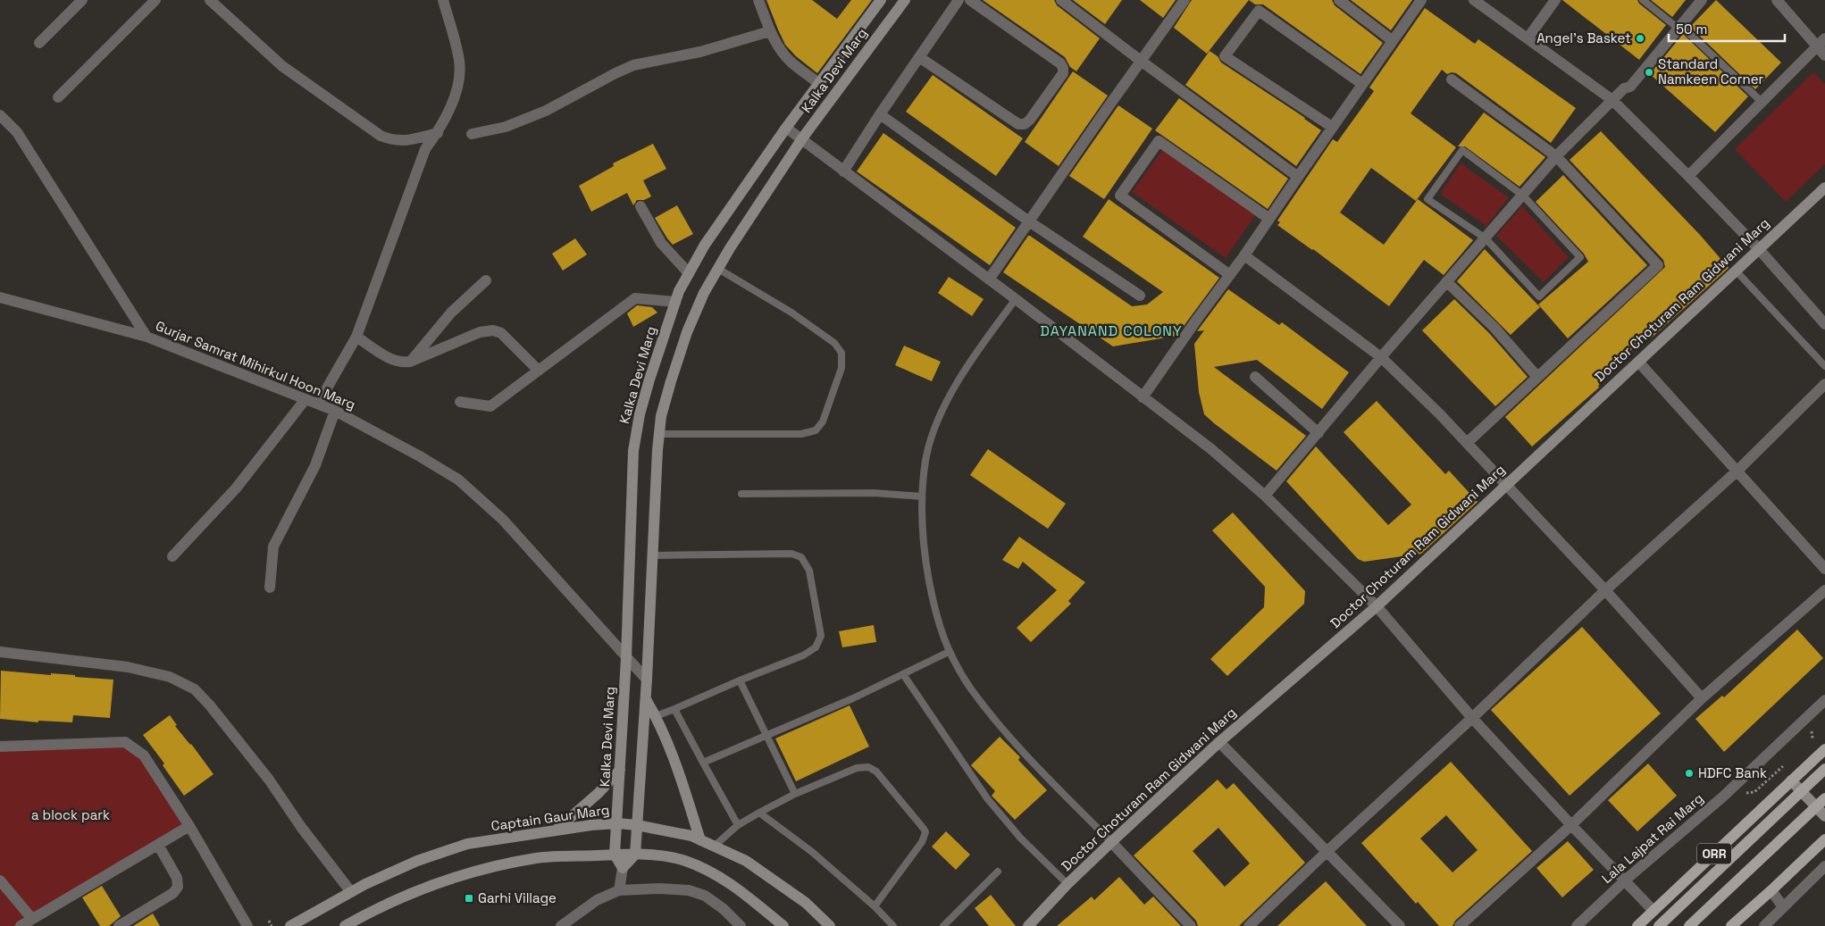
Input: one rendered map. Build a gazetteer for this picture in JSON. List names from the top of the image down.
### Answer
{
  "streets": {
    "main road": ["ORR"],
    "street": [
      "Kalka Devi Marg",
      "Doctor Choturam Ram Gidwani Marg",
      "Gurjar Samrat Mihirkul Hoon Marg",
      "Captain Gaur Marg",
      "Lala Lajpat Rai Marg"
    ]
  },
  "crossings": [
    ["Kalka Devi Marg", "Gurjar Samrat Mihirkul Hoon Marg"],
    ["Kalka Devi Marg", "Captain Gaur Marg"]
  ],
  "districts": ["DAYANAND COLONY"],
  "parks": ["a block park"],
  "places": {
    "other": ["Angel's Basket", "Standard Namkeen Corner", "HDFC Bank"],
    "transit": ["Garhi Village"]
  },
  "scale_bar": "50 m"
}
